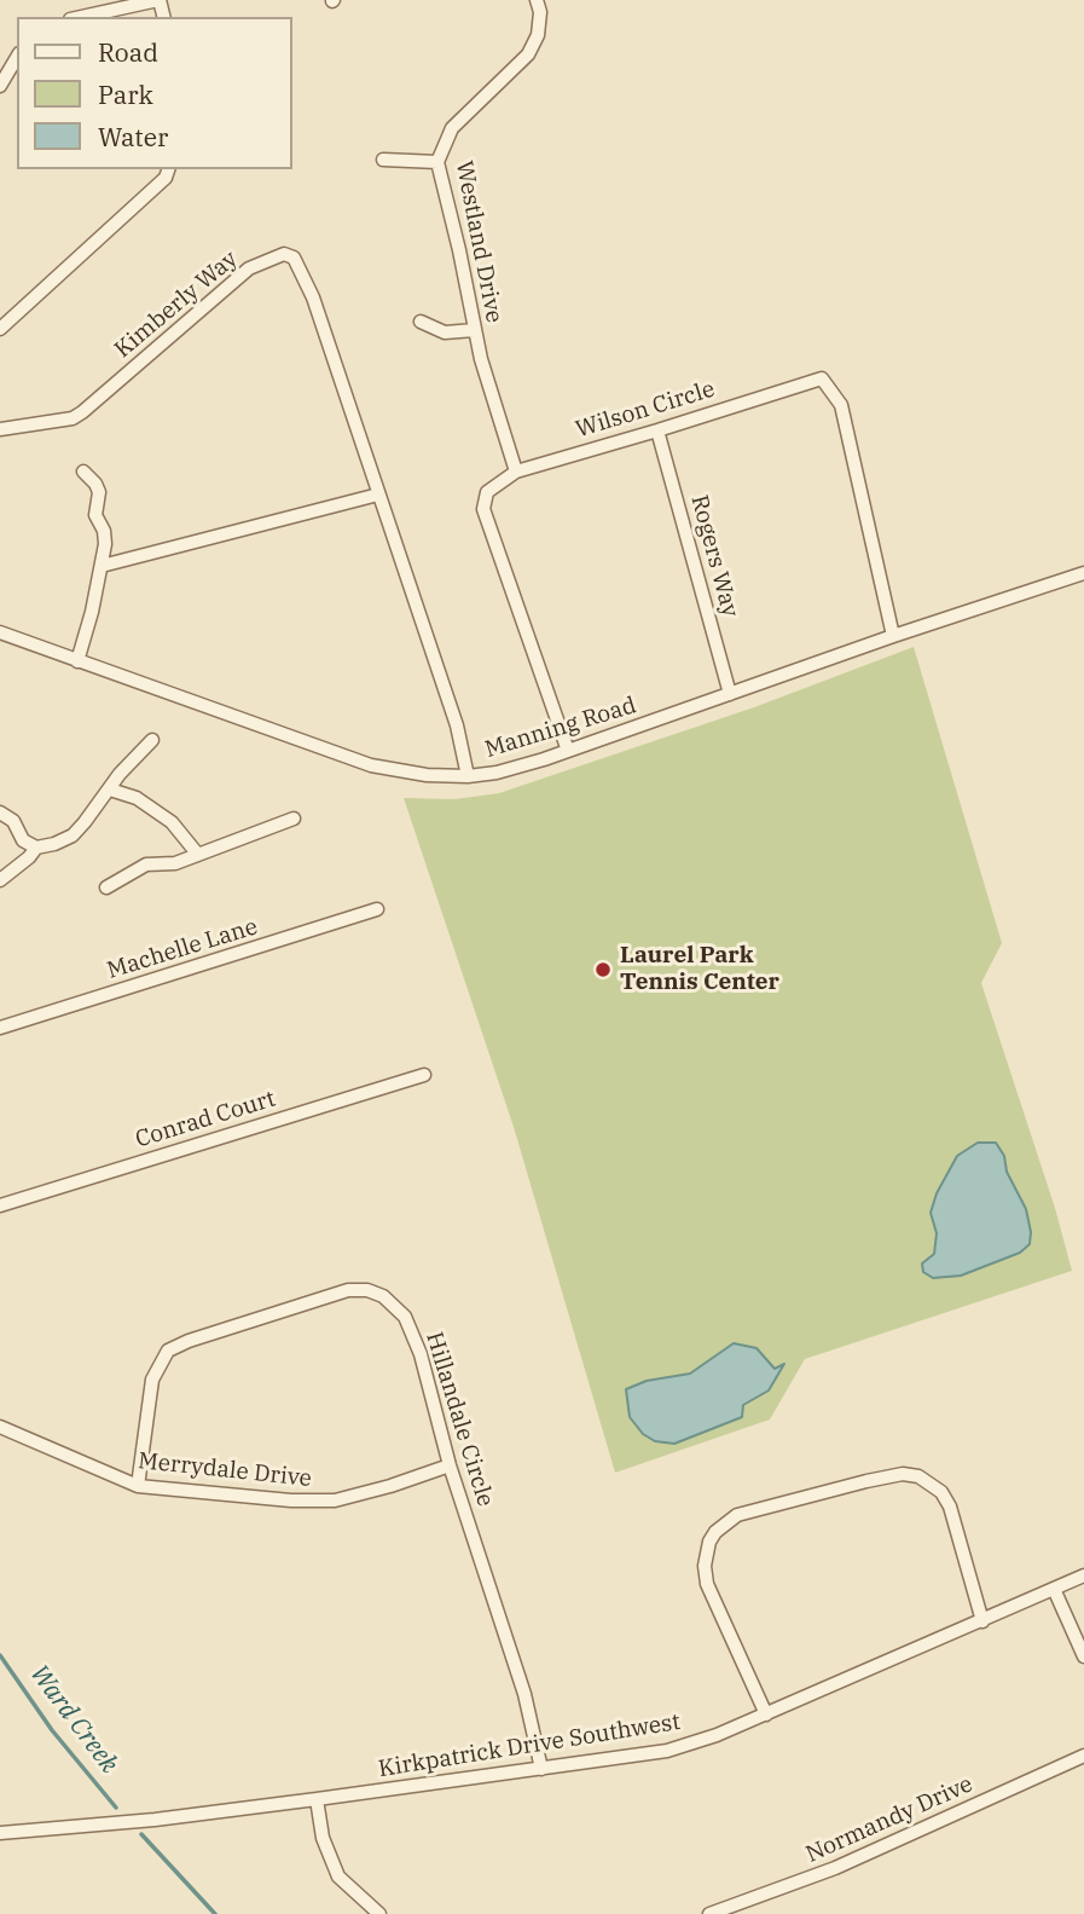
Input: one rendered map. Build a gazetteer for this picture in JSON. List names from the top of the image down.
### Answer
{
  "streets": {
    "street": [
      "Westland Drive",
      "Kimberly Way",
      "Wilson Circle",
      "Rogers Way",
      "Manning Road",
      "Machelle Lane",
      "Conrad Court",
      "Hillandale Circle",
      "Merrydale Drive",
      "Kirkpatrick Drive Southwest",
      "Normandy Drive"
    ]
  },
  "crossings": [
    ["Westland Drive", "Wilson Circle"],
    ["Wilson Circle", "Rogers Way"],
    ["Wilson Circle", "Manning Road"],
    ["Rogers Way", "Manning Road"],
    ["Hillandale Circle", "Merrydale Drive"],
    ["Hillandale Circle", "Kirkpatrick Drive Southwest"]
  ],
  "water": ["Ward Creek"],
  "places": ["Laurel Park Tennis Center"],
  "legend": ["Road", "Park", "Water"]
}
